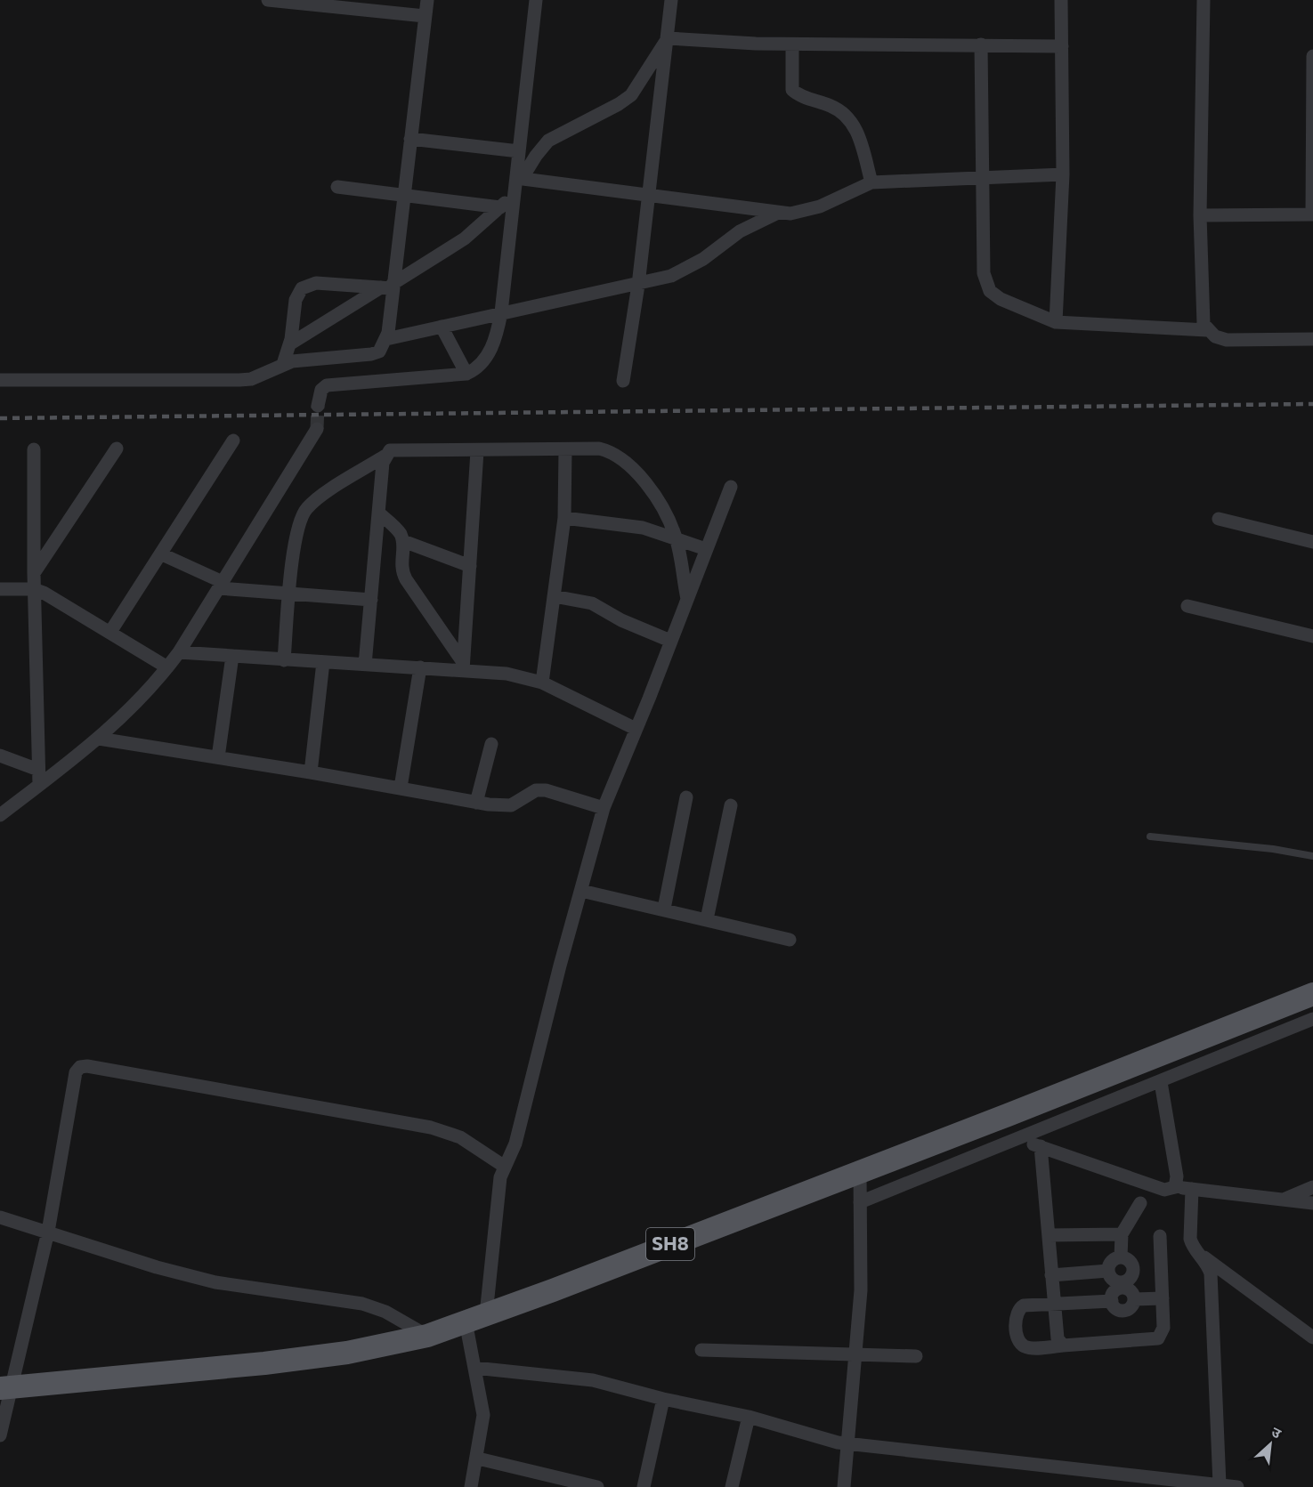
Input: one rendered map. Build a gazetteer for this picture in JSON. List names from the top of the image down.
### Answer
{
  "streets": {
    "main road": ["SH8"]
  },
  "north": "top right"
}
